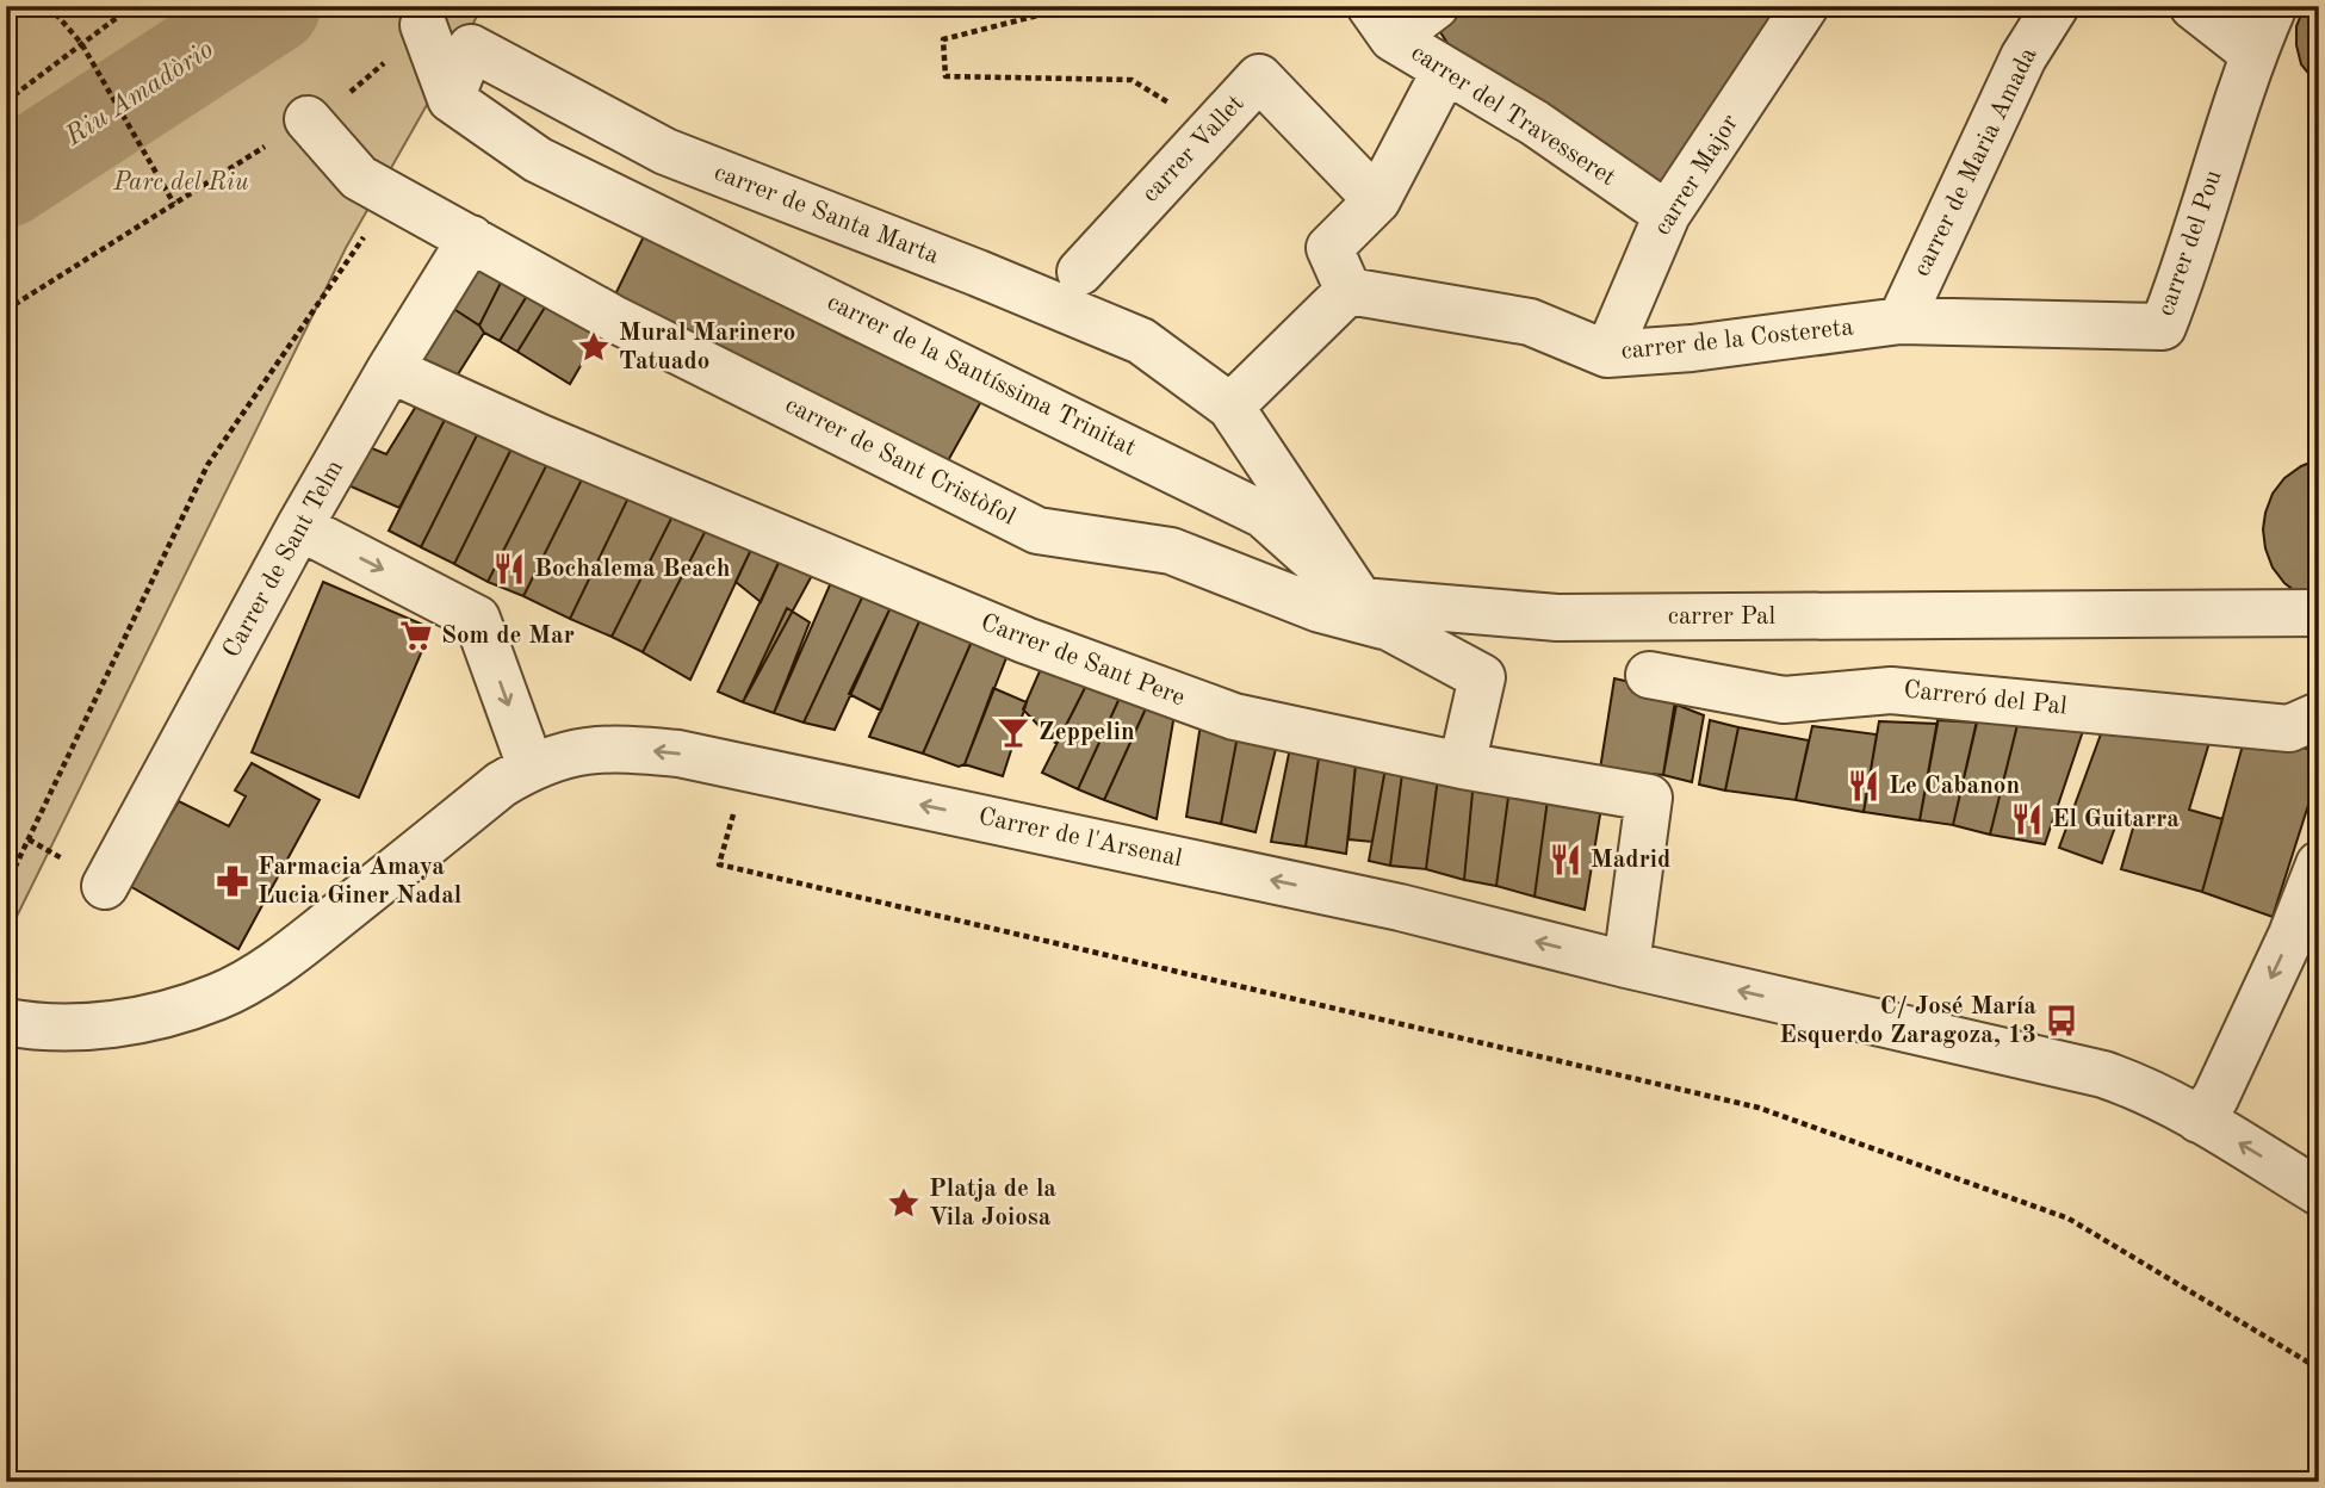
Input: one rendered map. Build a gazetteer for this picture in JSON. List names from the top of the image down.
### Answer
{
  "streets": {
    "street": [
      "carrer del Travesseret",
      "carrer Vallet",
      "carrer de Maria Amada",
      "carrer Major",
      "carrer de Santa Marta",
      "carrer del Pou",
      "carrer de la Costereta",
      "carrer de la Santíssima Trinitat",
      "carrer de Sant Cristòfol",
      "Carrer de Sant Telm",
      "carrer Pal",
      "Carrer de Sant Pere",
      "Carreró del Pal",
      "Carrer de l'Arsenal"
    ]
  },
  "crossings": [
    ["carrer del Travesseret", "carrer Major"],
    ["carrer de Maria Amada", "carrer del Pou"],
    ["carrer de Maria Amada", "carrer de la Costereta"],
    ["carrer Major", "carrer de la Costereta"],
    ["carrer de Santa Marta", "carrer de la Santíssima Trinitat"],
    ["carrer del Pou", "carrer de la Costereta"],
    ["carrer de la Santíssima Trinitat", "carrer de Sant Cristòfol"],
    ["carrer de la Santíssima Trinitat", "carrer Pal"],
    ["carrer de la Santíssima Trinitat", "Carrer de Sant Pere"],
    ["carrer de Sant Cristòfol", "Carrer de Sant Telm"],
    ["carrer de Sant Cristòfol", "carrer Pal"],
    ["Carrer de Sant Telm", "Carrer de Sant Pere"],
    ["Carrer de Sant Pere", "Carrer de l'Arsenal"]
  ],
  "one_way": ["Carrer de l'Arsenal"],
  "water": ["Riu Amadòrio"],
  "parks": ["Parc del Riu"],
  "places": {
    "place": ["Mural Marinero Tatuado", "Platja de la Vila Joiosa"],
    "restaurant": [
      "Bochalema Beach",
      "Le Cabanon",
      "El Guitarra",
      "Madrid"
    ],
    "supermarket": ["Som de Mar"],
    "bar": ["Zeppelin"],
    "pharmacy": ["Farmacia Amaya Lucia Giner Nadal"],
    "bus stop": ["C/ José María Esquerdo Zaragoza, 13"]
  }
}
